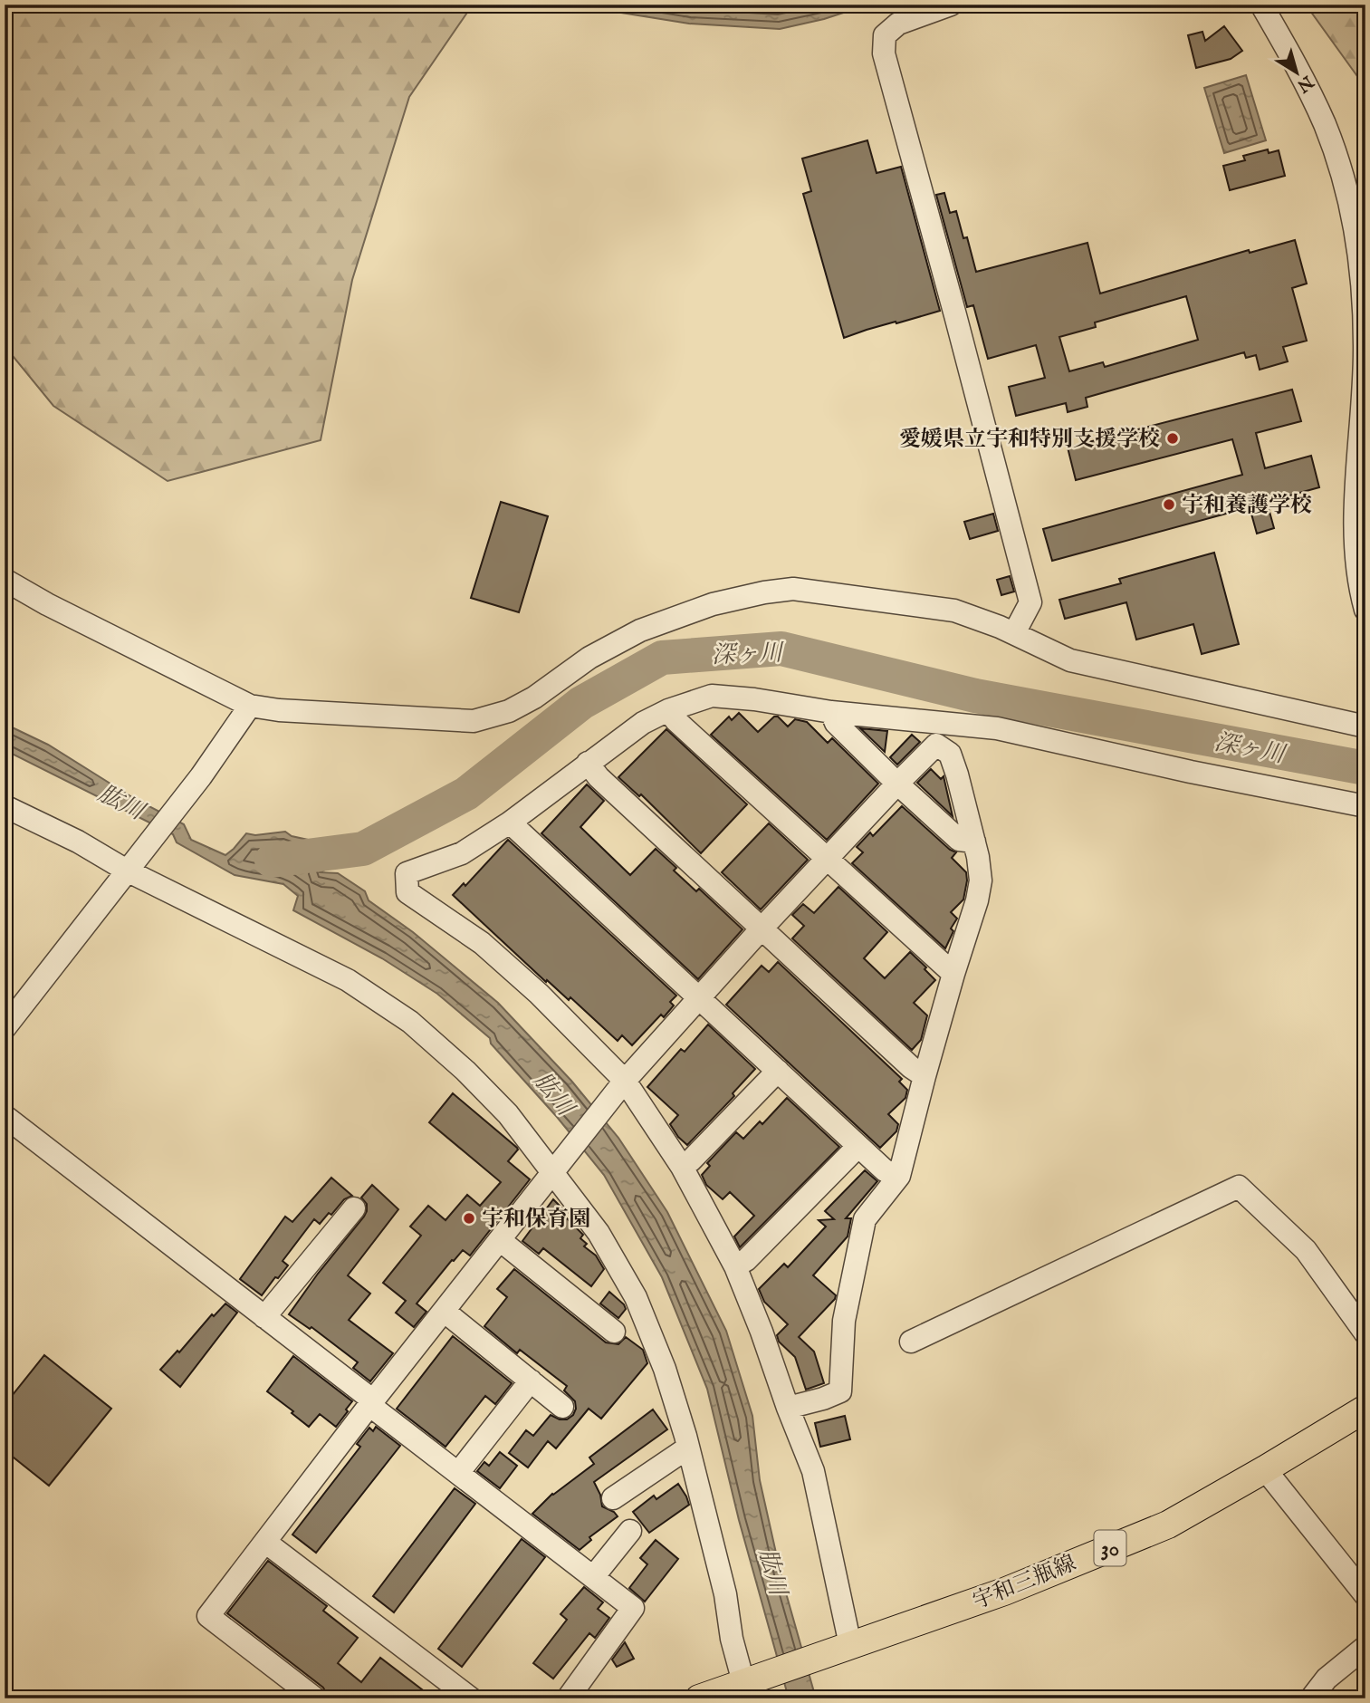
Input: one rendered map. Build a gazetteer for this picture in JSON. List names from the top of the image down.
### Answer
{
  "streets": {
    "main road": ["30", "宇和三瓶線"]
  },
  "water": ["深ヶ川", "肱川"],
  "places": ["愛媛県立宇和特別支援学校", "宇和養護学校", "宇和保育園"],
  "north": "bottom right"
}
